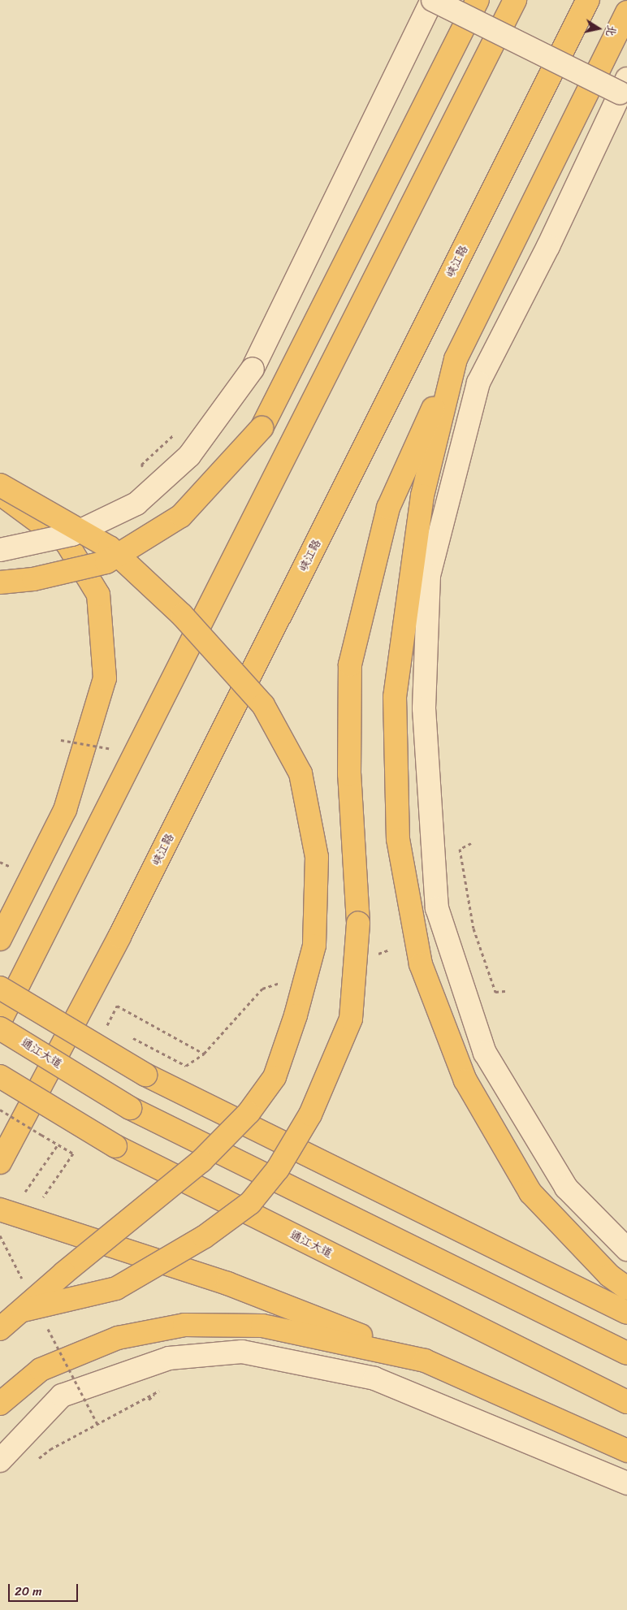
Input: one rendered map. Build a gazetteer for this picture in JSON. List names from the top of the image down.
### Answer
{
  "streets": {
    "main road": ["峡江路", "通江大道"]
  },
  "scale_bar": "20 m",
  "north": "right"
}
